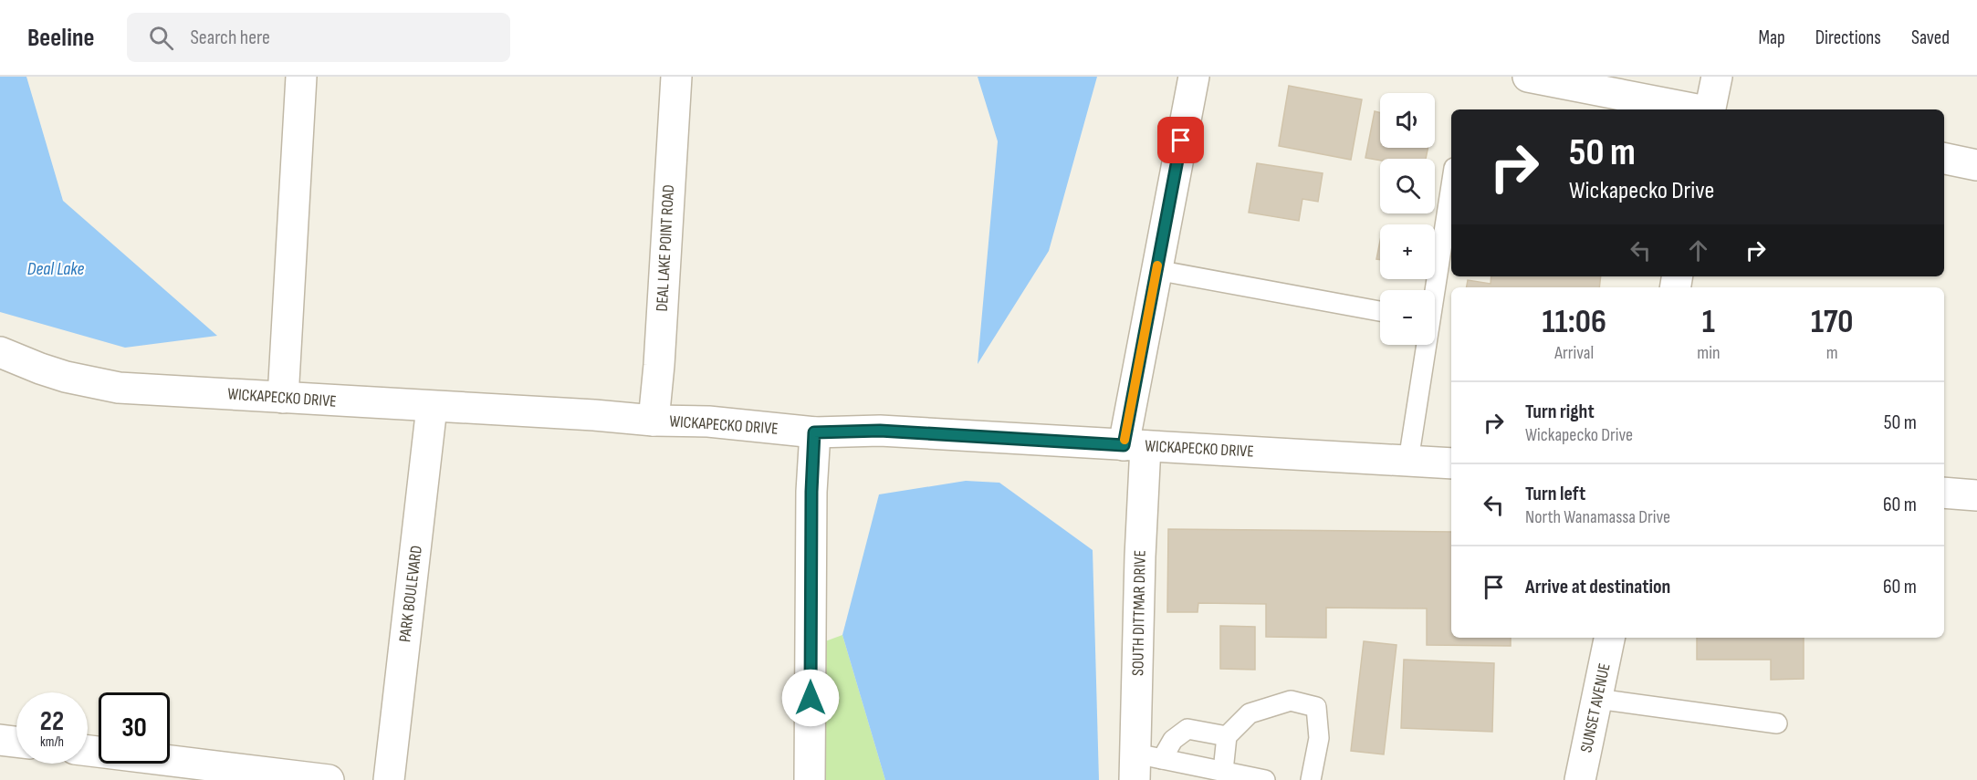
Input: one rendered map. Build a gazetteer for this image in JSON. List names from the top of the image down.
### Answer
{
  "streets": {
    "street": [
      "DEAL LAKE POINT ROAD",
      "WICKAPECKO DRIVE",
      "PARK BOULEVARD",
      "SOUTH DITTMAR DRIVE",
      "SUNSET AVENUE"
    ]
  },
  "crossings": [
    ["DEAL LAKE POINT ROAD", "WICKAPECKO DRIVE"],
    ["WICKAPECKO DRIVE", "PARK BOULEVARD"],
    ["WICKAPECKO DRIVE", "SOUTH DITTMAR DRIVE"]
  ],
  "water": ["Deal Lake"],
  "page": {
    "header": "Beeline",
    "search": "Search here",
    "nav": ["Map", "Directions", "Saved"],
    "map_buttons": ["+", "−"],
    "turn": ["50 m", "Wickapecko Drive"],
    "eta": [
      "11:06",
      "Arrival",
      "1",
      "min",
      "170",
      "m"
    ],
    "list": [
      {
        "name": "Turn right",
        "note": "Wickapecko Drive",
        "value": "50 m"
      },
      {
        "name": "Turn left",
        "note": "North Wanamassa Drive",
        "value": "60 m"
      },
      {
        "name": "Arrive at destination",
        "value": "60 m"
      }
    ],
    "speed": "22 km/h",
    "limit": "30"
  }
}
